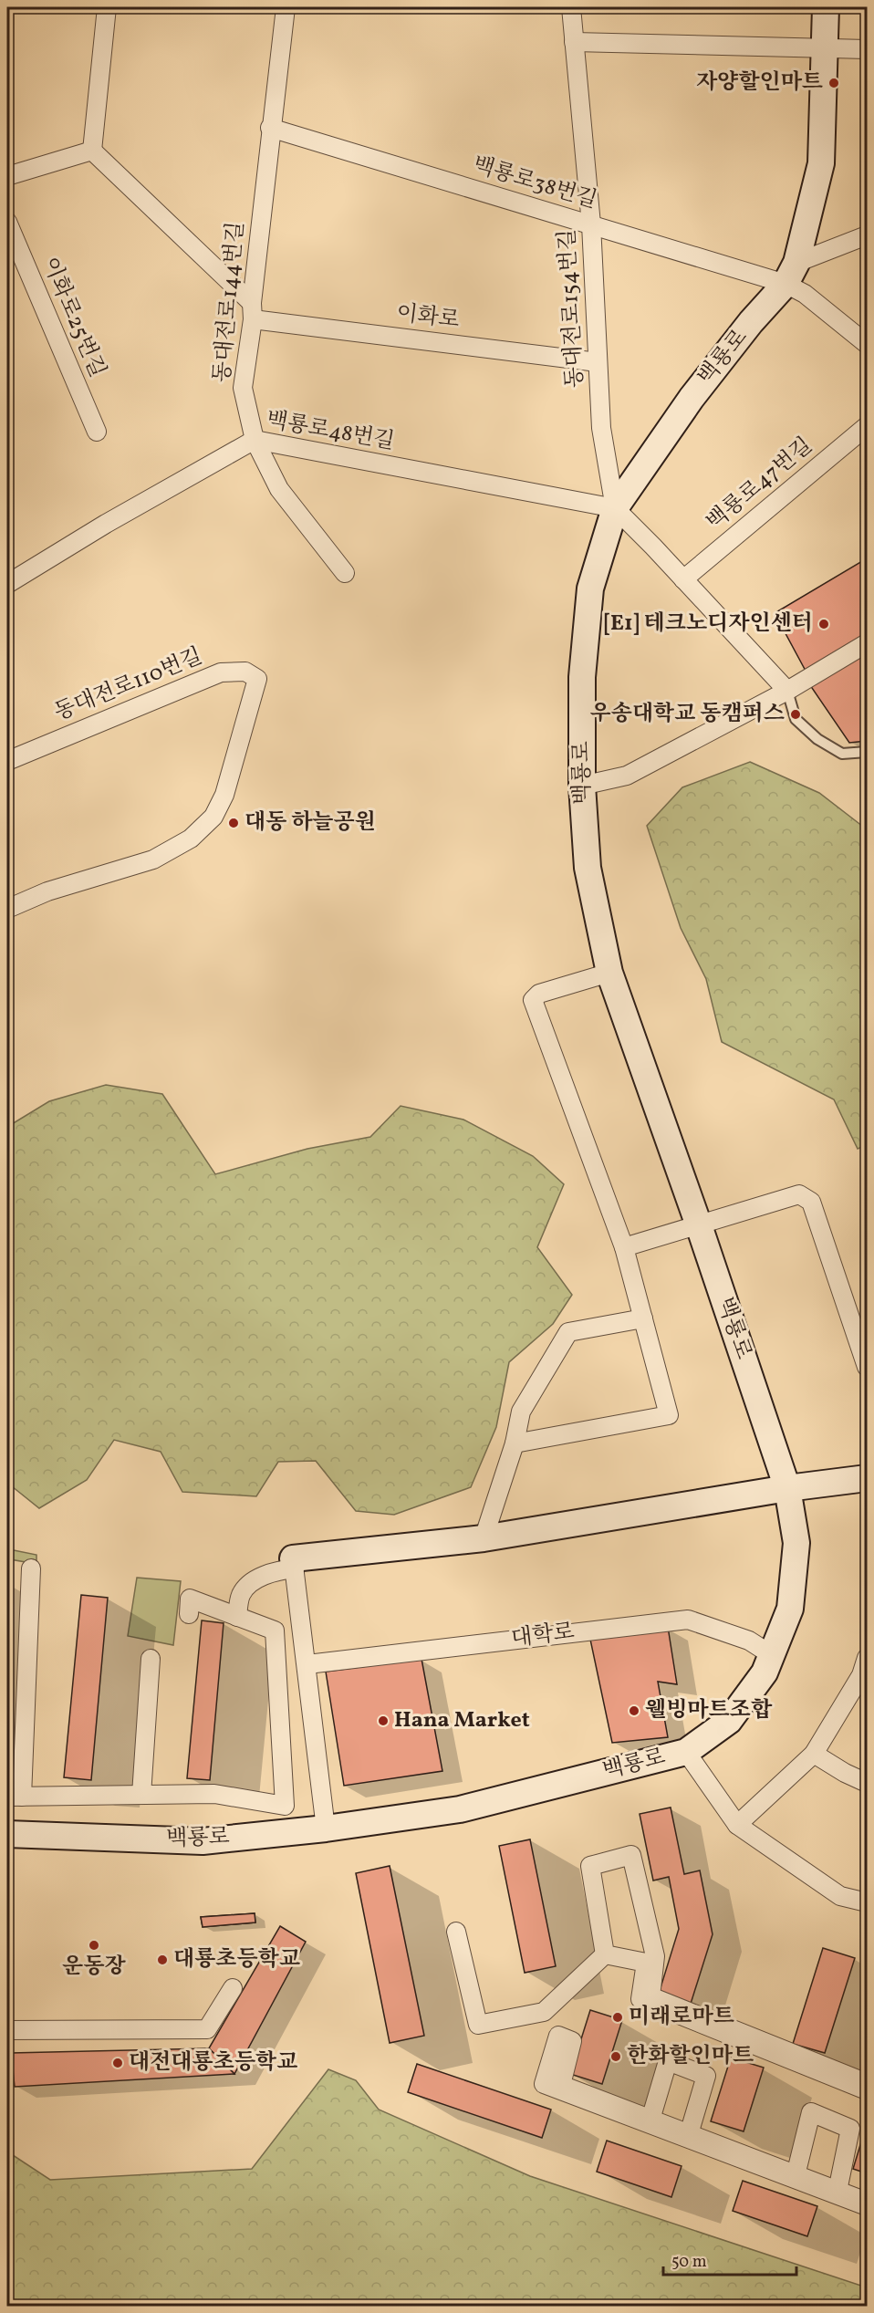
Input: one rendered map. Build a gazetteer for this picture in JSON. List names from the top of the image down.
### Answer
{
  "streets": {
    "main road": ["백룡로"],
    "street": [
      "백룡로38번길",
      "동대전로144번길",
      "동대전로154번길",
      "이화로25번길",
      "이화로",
      "백룡로48번길",
      "백룡로47번길",
      "동대전로110번길",
      "대학로"
    ]
  },
  "crossings": [
    ["백룡로38번길", "동대전로144번길"],
    ["백룡로38번길", "동대전로154번길"],
    ["백룡로38번길", "백룡로"],
    ["동대전로144번길", "이화로"],
    ["동대전로144번길", "백룡로48번길"],
    ["동대전로154번길", "이화로"],
    ["동대전로154번길", "백룡로"],
    ["동대전로154번길", "백룡로48번길"],
    ["백룡로", "백룡로48번길"],
    ["백룡로", "대학로"]
  ],
  "places": [
    "자양할인마트",
    "[E1] 테크노디자인센터",
    "우송대학교 동캠퍼스",
    "대동 하늘공원",
    "웰빙마트조합",
    "Hana Market",
    "운동장",
    "대룡초등학교",
    "미래로마트",
    "한화할인마트",
    "대전대룡초등학교"
  ],
  "scale_bar": "50 m"
}
